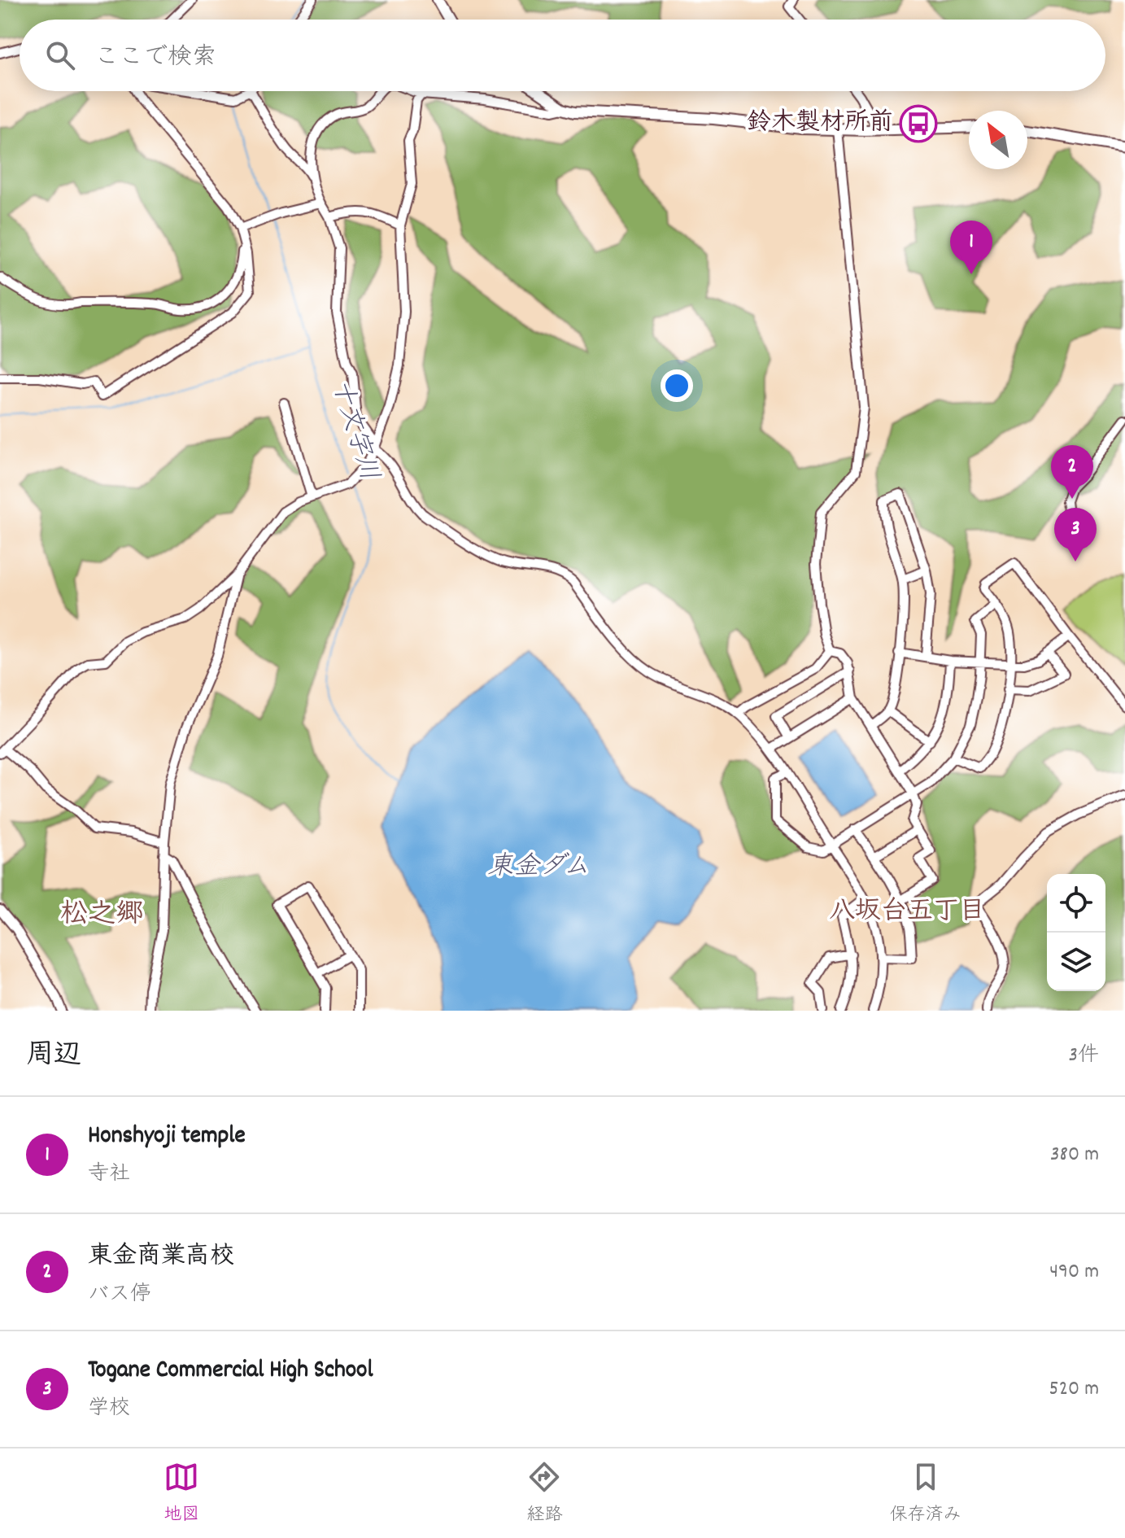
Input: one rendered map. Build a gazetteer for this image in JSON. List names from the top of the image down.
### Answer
{
  "districts": ["八坂台五丁目", "松之郷"],
  "water": ["十文字川", "東金ダム"],
  "places": {
    "bus stop": ["鈴木製材所前"]
  },
  "north": "top left",
  "page": {
    "search": "ここで検索",
    "pins": ["1", "2", "3"],
    "heading": ["周辺", "3件"],
    "list": [
      {
        "mark": "1",
        "name": "Honshyoji temple",
        "note": "寺社",
        "value": "380 m"
      },
      {
        "mark": "2",
        "name": "東金商業高校",
        "note": "バス停",
        "value": "490 m"
      },
      {
        "mark": "3",
        "name": "Togane Commercial High School",
        "note": "学校",
        "value": "520 m"
      }
    ],
    "nav": ["地図", "経路", "保存済み"]
  }
}
